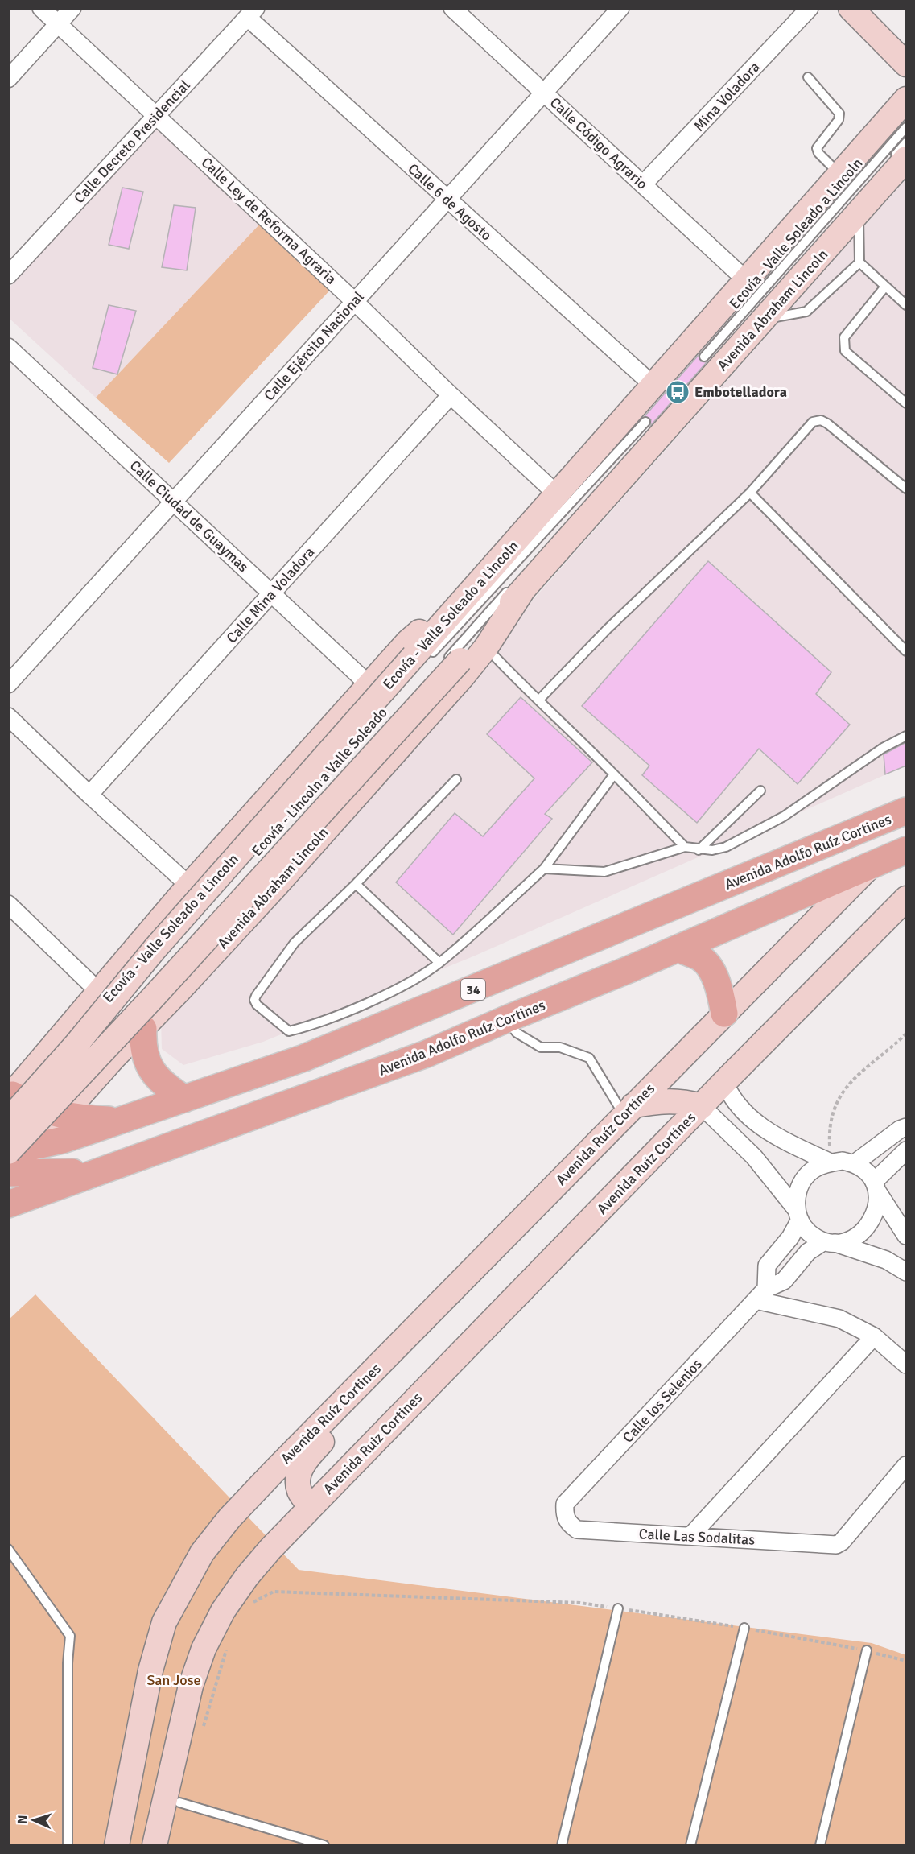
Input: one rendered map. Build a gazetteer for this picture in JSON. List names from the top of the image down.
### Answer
{
  "streets": {
    "main road": [
      "Avenida Abraham Lincoln",
      "Avenida Adolfo Ruíz Cortines",
      "34",
      "Avenida Ruíz Cortines",
      "Avenida Ruiz Cortines"
    ],
    "street": [
      "Mina Voladora",
      "Calle Decreto Presidencial",
      "Calle Código Agrario",
      "Calle 6 de Agosto",
      "Calle Ley de Reforma Agraria",
      "Calle Ejército Nacional",
      "Calle Ciudad de Guaymas",
      "Calle Mina Voladora",
      "Calle los Selenios",
      "Calle Las Sodalitas"
    ],
    "lane": ["Ecovía - Valle Soleado a Lincoln", "Ecovía - Lincoln a Valle Soleado"]
  },
  "crossings": [
    ["Mina Voladora", "Calle Código Agrario"],
    ["Calle Decreto Presidencial", "Calle 6 de Agosto"],
    ["Calle Decreto Presidencial", "Calle Ley de Reforma Agraria"],
    ["Calle Código Agrario", "Calle Ejército Nacional"],
    ["Calle 6 de Agosto", "Calle Ejército Nacional"],
    ["Calle Ley de Reforma Agraria", "Calle Ejército Nacional"],
    ["Calle Ley de Reforma Agraria", "Calle Mina Voladora"],
    ["Ecovía - Valle Soleado a Lincoln", "Avenida Abraham Lincoln"],
    ["Ecovía - Valle Soleado a Lincoln", "Ecovía - Lincoln a Valle Soleado"],
    ["Ecovía - Valle Soleado a Lincoln", "Avenida Adolfo Ruíz Cortines"],
    ["Avenida Abraham Lincoln", "Calle Ciudad de Guaymas"],
    ["Avenida Abraham Lincoln", "Ecovía - Lincoln a Valle Soleado"],
    ["Avenida Abraham Lincoln", "Avenida Adolfo Ruíz Cortines"],
    ["Calle Ejército Nacional", "Calle Ciudad de Guaymas"],
    ["Calle Ciudad de Guaymas", "Calle Mina Voladora"],
    ["Avenida Adolfo Ruíz Cortines", "Avenida Ruíz Cortines"],
    ["Calle los Selenios", "Calle Las Sodalitas"]
  ],
  "parks": ["San Jose"],
  "places": {
    "bus stop": ["Embotelladora"]
  },
  "north": "left"
}
